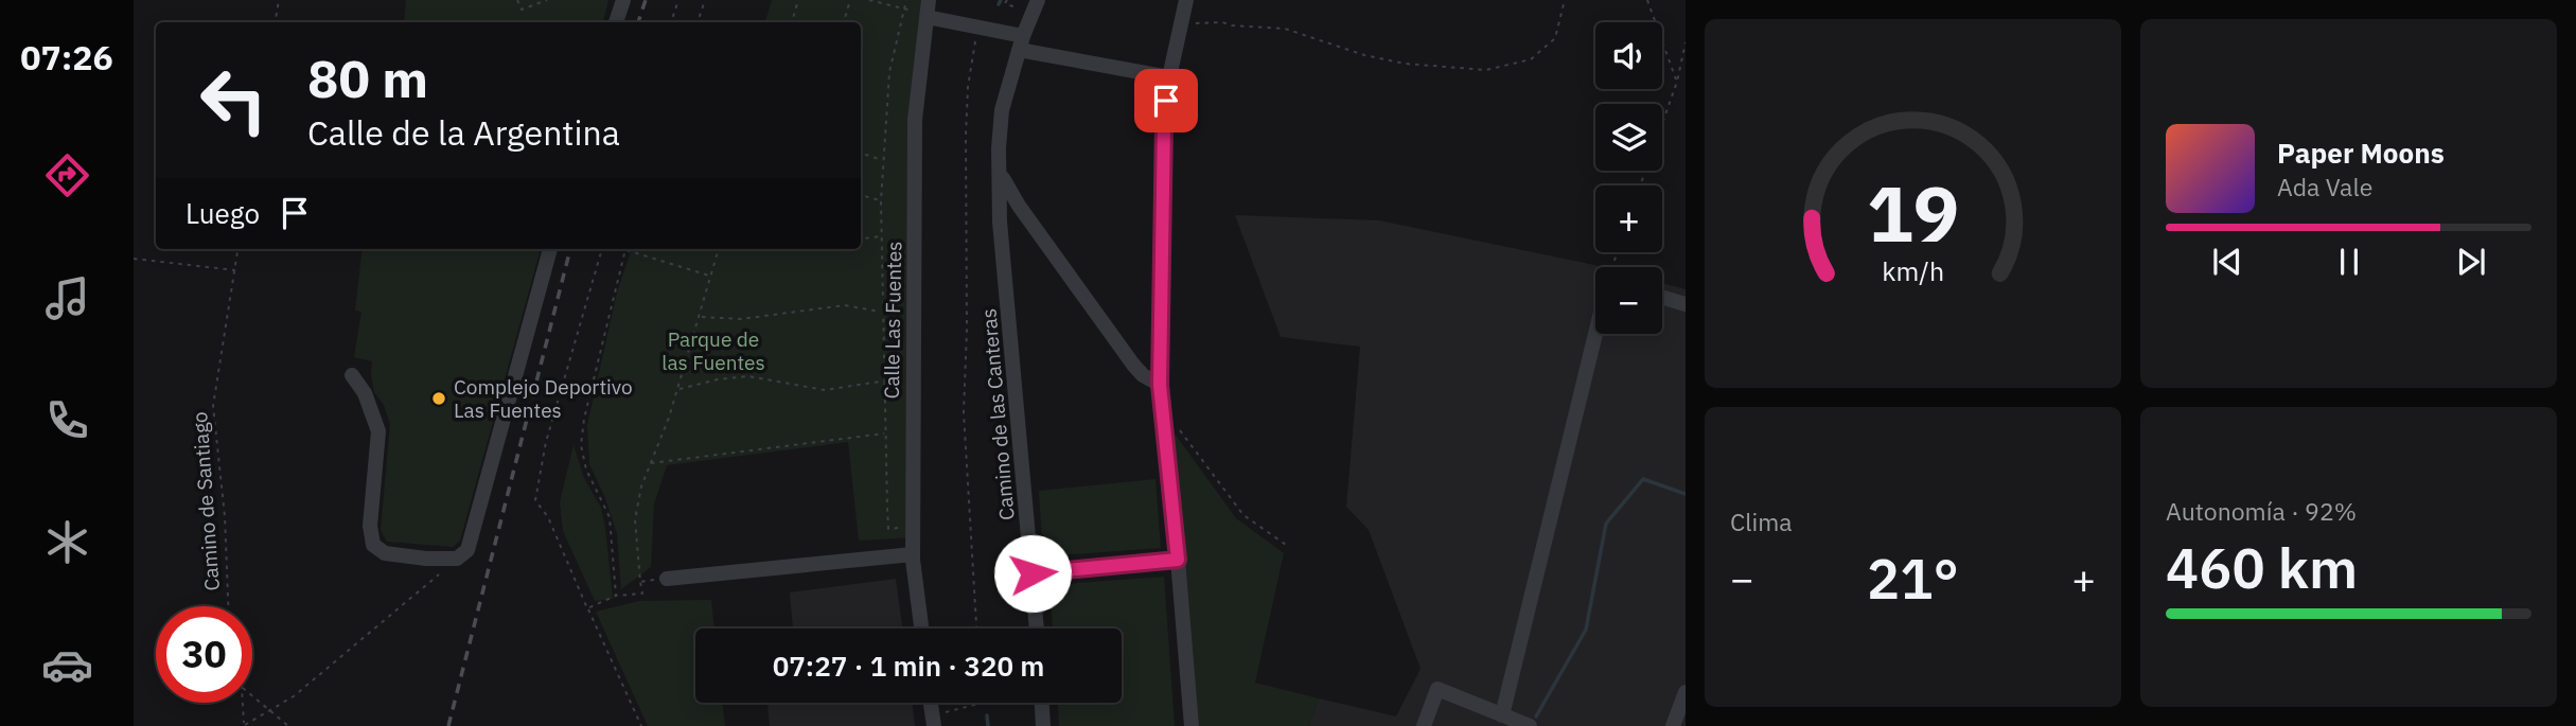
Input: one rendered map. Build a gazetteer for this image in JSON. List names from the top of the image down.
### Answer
{
  "streets": {
    "street": ["Calle Las Fuentes", "Camino de las Canteras"],
    "path": ["Camino de Santiago"]
  },
  "parks": ["Parque de las Fuentes"],
  "places": ["Complejo Deportivo Las Fuentes"],
  "page": {
    "tabs": "07:26",
    "map_buttons": ["+", "−"],
    "turn": ["80 m", "Calle de la Argentina"],
    "song": ["Paper Moons", "Ada Vale"],
    "then": "Luego",
    "tile": [
      "Clima",
      ["Autonomía · 92%", "460 km"]
    ],
    "heat": ["−", "21°", "+"],
    "limit": "30",
    "trip": "07:27 · 1 min · 320 m",
    "gauge": ["19", "km/h"]
  }
}
